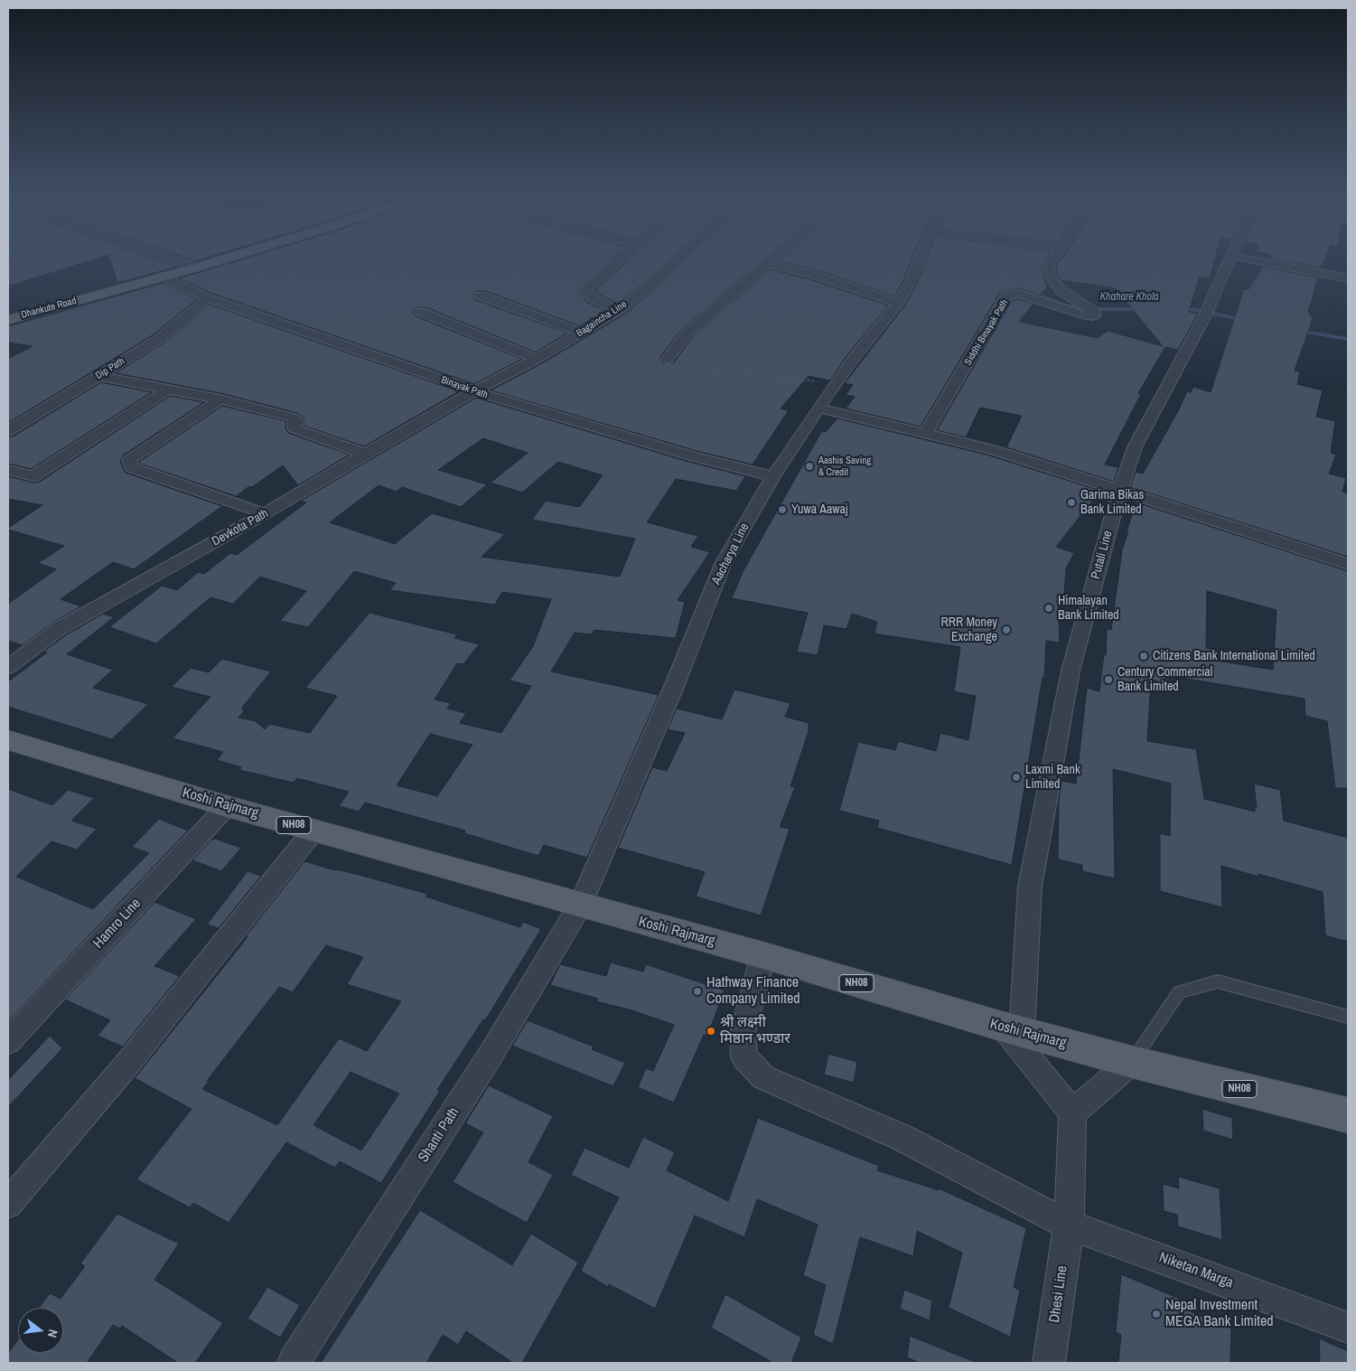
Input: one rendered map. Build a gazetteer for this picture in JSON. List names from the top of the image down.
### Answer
{
  "streets": {
    "main road": ["Dhankute Road", "Koshi Rajmarg", "NH08"],
    "street": [
      "Bagaincha Line",
      "Siddhi Binayak Path",
      "Dip Path",
      "Binayak Path",
      "Devkota Path",
      "Aacharya Line",
      "Putali Line",
      "Hamro Line",
      "Shanti Path",
      "Niketan Marga",
      "Dhesi Line"
    ]
  },
  "crossings": [
    ["Dhankute Road", "Binayak Path"],
    ["Bagaincha Line", "Binayak Path"],
    ["Bagaincha Line", "Devkota Path"],
    ["Dip Path", "Binayak Path"],
    ["Binayak Path", "Devkota Path"],
    ["Binayak Path", "Aacharya Line"],
    ["Aacharya Line", "Koshi Rajmarg"],
    ["Aacharya Line", "Shanti Path"],
    ["Putali Line", "Koshi Rajmarg"],
    ["Koshi Rajmarg", "Hamro Line"],
    ["Koshi Rajmarg", "Shanti Path"],
    ["Koshi Rajmarg", "Niketan Marga"],
    ["Niketan Marga", "Dhesi Line"]
  ],
  "water": ["Khahare Khola"],
  "places": [
    "Aashis Saving & Credit",
    "Garima Bikas Bank Limited",
    "Yuwa Aawaj",
    "Himalayan Bank Limited",
    "RRR Money Exchange",
    "Citizens Bank International Limited",
    "Century Commercial Bank Limited",
    "Laxmi Bank Limited",
    "Hathway Finance Company Limited",
    "श्री लक्ष्मी मिष्ठान भण्डार",
    "Nepal Investment MEGA Bank Limited"
  ],
  "north": "right"
}
